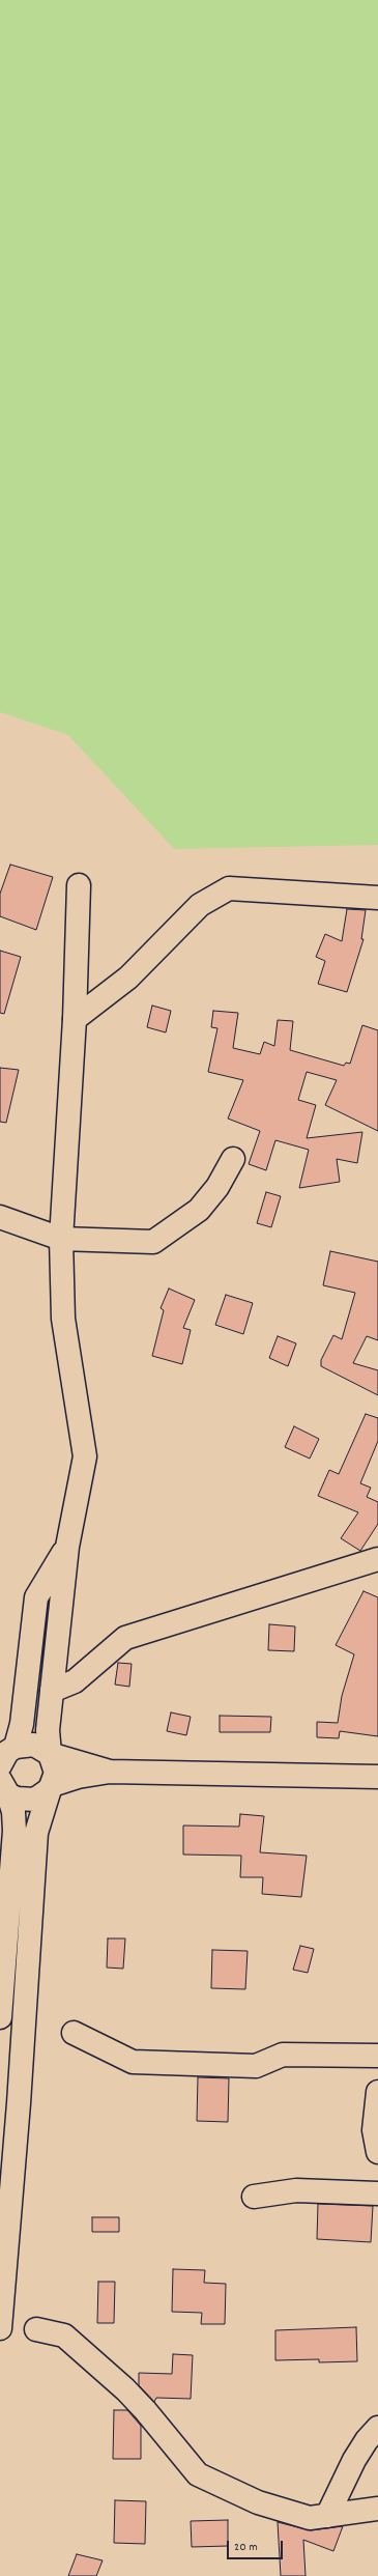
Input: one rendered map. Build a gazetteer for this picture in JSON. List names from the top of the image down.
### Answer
{
  "scale_bar": "20 m"
}
